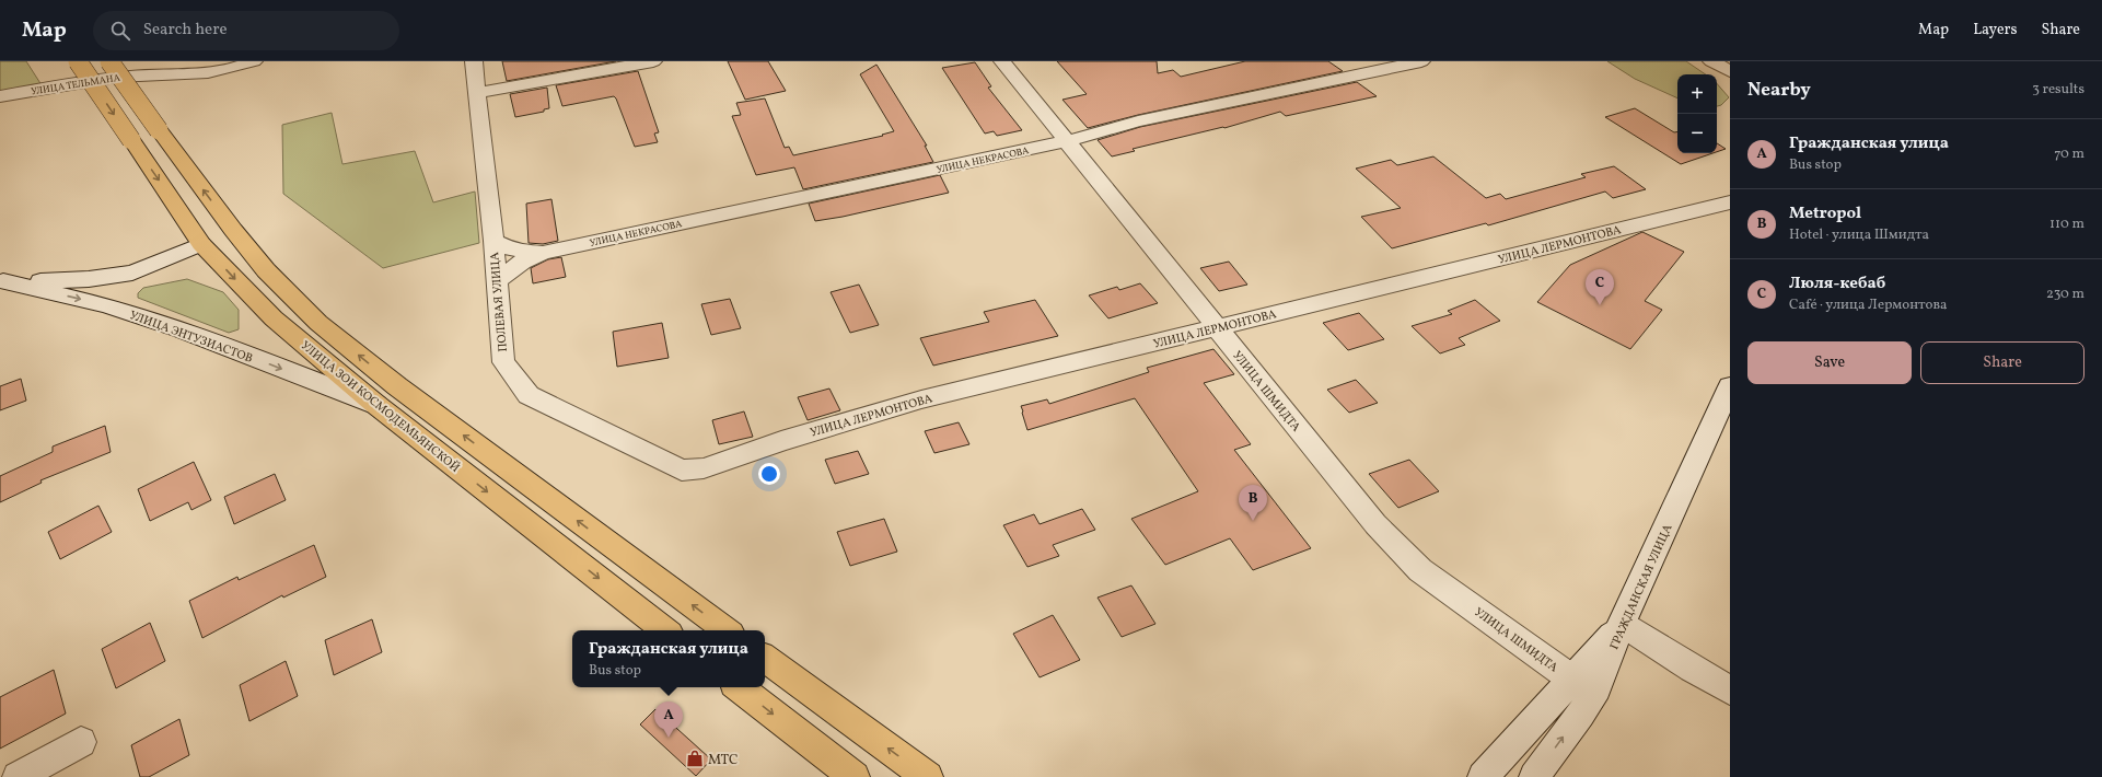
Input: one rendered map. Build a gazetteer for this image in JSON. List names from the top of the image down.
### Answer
{
  "streets": {
    "main road": ["УЛИЦА ЗОИ КОСМОДЕМЬЯНСКОЙ"],
    "street": [
      "УЛИЦА ТЕЛЬМАНА",
      "УЛИЦА НЕКРАСОВА",
      "УЛИЦА ЛЕРМОНТОВА",
      "ПОЛЕВАЯ УЛИЦА",
      "УЛИЦА ЭНТУЗИАСТОВ",
      "УЛИЦА ШМИДТА",
      "ГРАЖДАНСКАЯ УЛИЦА"
    ]
  },
  "crossings": [
    ["УЛИЦА НЕКРАСОВА", "ПОЛЕВАЯ УЛИЦА"],
    ["УЛИЦА НЕКРАСОВА", "УЛИЦА ШМИДТА"],
    ["УЛИЦА ЛЕРМОНТОВА", "ПОЛЕВАЯ УЛИЦА"],
    ["УЛИЦА ЛЕРМОНТОВА", "УЛИЦА ШМИДТА"],
    ["УЛИЦА ЭНТУЗИАСТОВ", "УЛИЦА ЗОИ КОСМОДЕМЬЯНСКОЙ"]
  ],
  "one_way": ["УЛИЦА ЭНТУЗИАСТОВ"],
  "places": {
    "shop": ["МТС"]
  },
  "page": {
    "header": "Map",
    "search": "Search here",
    "nav": ["Map", "Layers", "Share"],
    "heading": ["Nearby", "3 results"],
    "map_buttons": ["+", "−"],
    "list": [
      {
        "mark": "A",
        "name": "Гражданская улица",
        "note": "Bus stop",
        "value": "70 m"
      },
      {
        "mark": "B",
        "name": "Metropol",
        "note": "Hotel · улица Шмидта",
        "value": "110 m"
      },
      {
        "mark": "C",
        "name": "Люля-кебаб",
        "note": "Café · улица Лермонтова",
        "value": "230 m"
      }
    ],
    "pins": ["C", "B", "A"],
    "buttons": ["Save", "Share"],
    "popup": ["Гражданская улица", "Bus stop"]
  }
}
